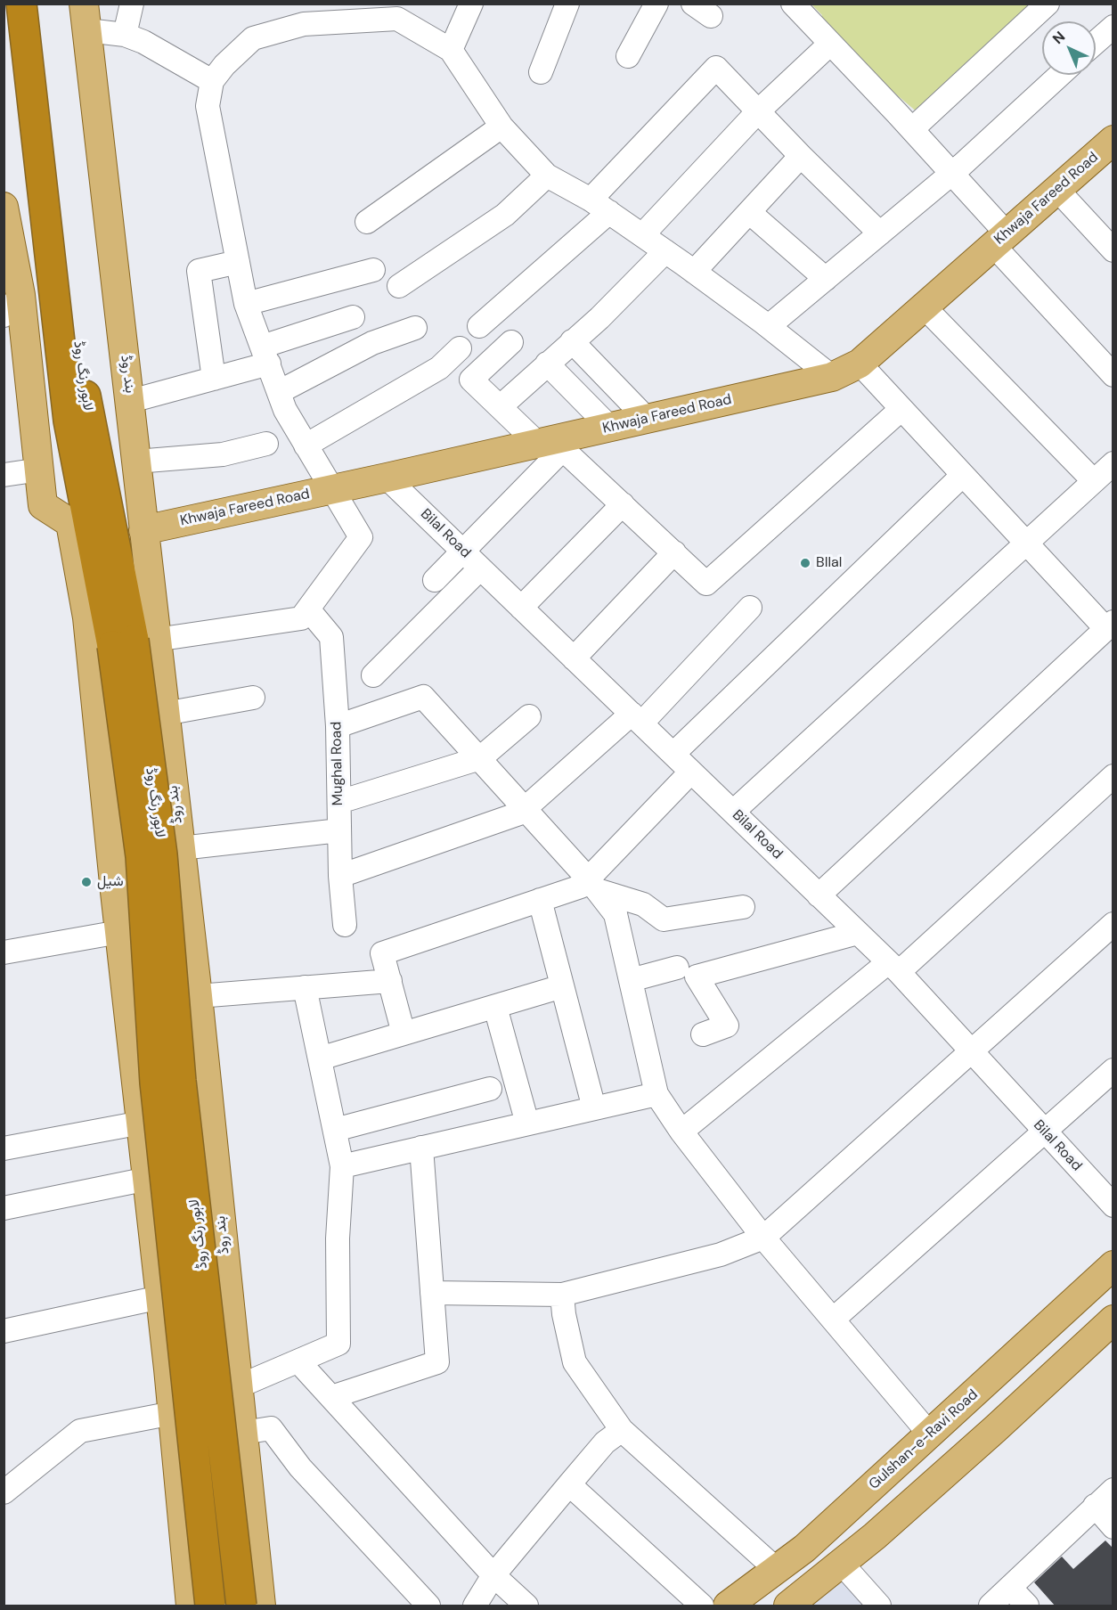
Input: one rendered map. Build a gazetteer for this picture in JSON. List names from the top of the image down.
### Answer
{
  "streets": {
    "highway": ["لاہور رنگ روڈ"],
    "main road": ["Khwaja Fareed Road", "بند روڈ", "Gulshan-e-Ravi Road"],
    "street": ["Bilal Road", "Mughal Road"]
  },
  "crossings": [
    ["Khwaja Fareed Road", "بند روڈ"],
    ["Khwaja Fareed Road", "Bilal Road"],
    ["بند روڈ", "لاہور رنگ روڈ"]
  ],
  "places": ["BIlal", "شیل"],
  "north": "top left"
}
